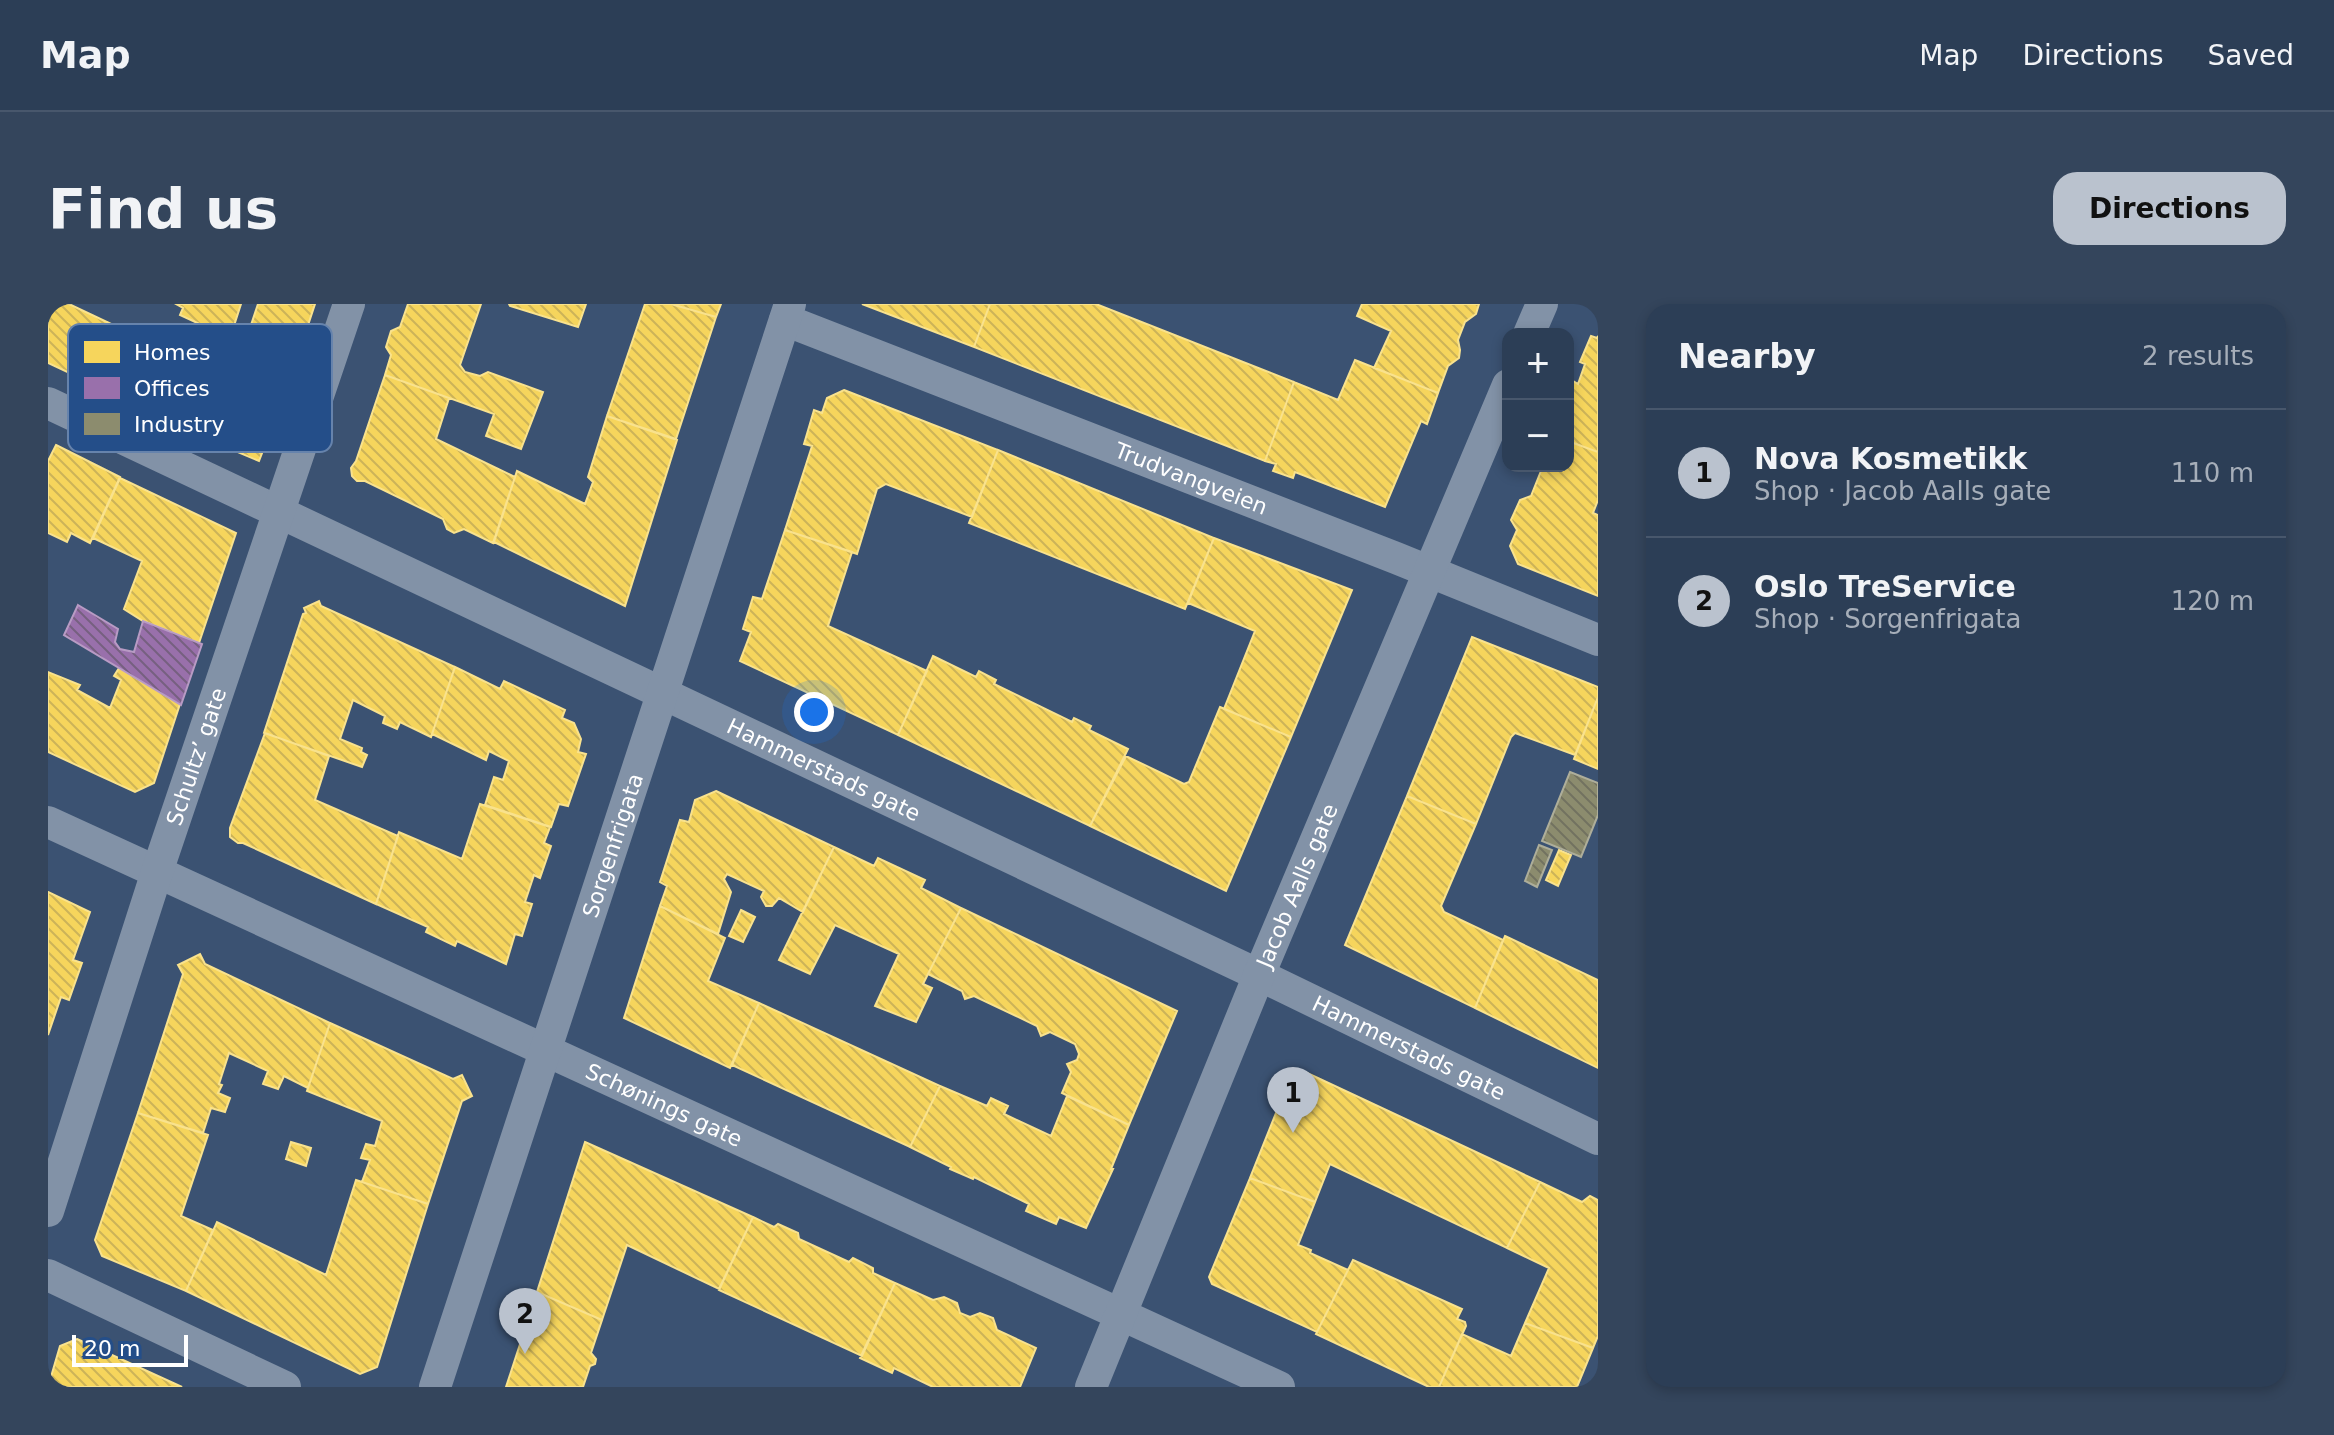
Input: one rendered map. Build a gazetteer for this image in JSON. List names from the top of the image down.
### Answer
{
  "streets": {
    "street": [
      "Trudvangveien",
      "Schultz’ gate",
      "Hammerstads gate",
      "Sorgenfrigata",
      "Jacob Aalls gate",
      "Schønings gate"
    ]
  },
  "crossings": [
    ["Trudvangveien", "Sorgenfrigata"],
    ["Trudvangveien", "Jacob Aalls gate"],
    ["Schultz’ gate", "Hammerstads gate"],
    ["Schultz’ gate", "Schønings gate"],
    ["Hammerstads gate", "Sorgenfrigata"],
    ["Hammerstads gate", "Jacob Aalls gate"],
    ["Sorgenfrigata", "Schønings gate"],
    ["Jacob Aalls gate", "Schønings gate"]
  ],
  "legend": ["Homes", "Offices", "Industry"],
  "scale_bar": "20 m",
  "page": {
    "header": "Map",
    "nav": ["Map", "Directions", "Saved"],
    "buttons": "Directions",
    "title": "Find us",
    "heading": ["Nearby", "2 results"],
    "map_buttons": ["+", "−"],
    "list": [
      {
        "mark": "1",
        "name": "Nova Kosmetikk",
        "note": "Shop · Jacob Aalls gate",
        "value": "110 m"
      },
      {
        "mark": "2",
        "name": "Oslo TreService",
        "note": "Shop · Sorgenfrigata",
        "value": "120 m"
      }
    ],
    "pins": ["1", "2"],
    "scale": "20 m"
  }
}
